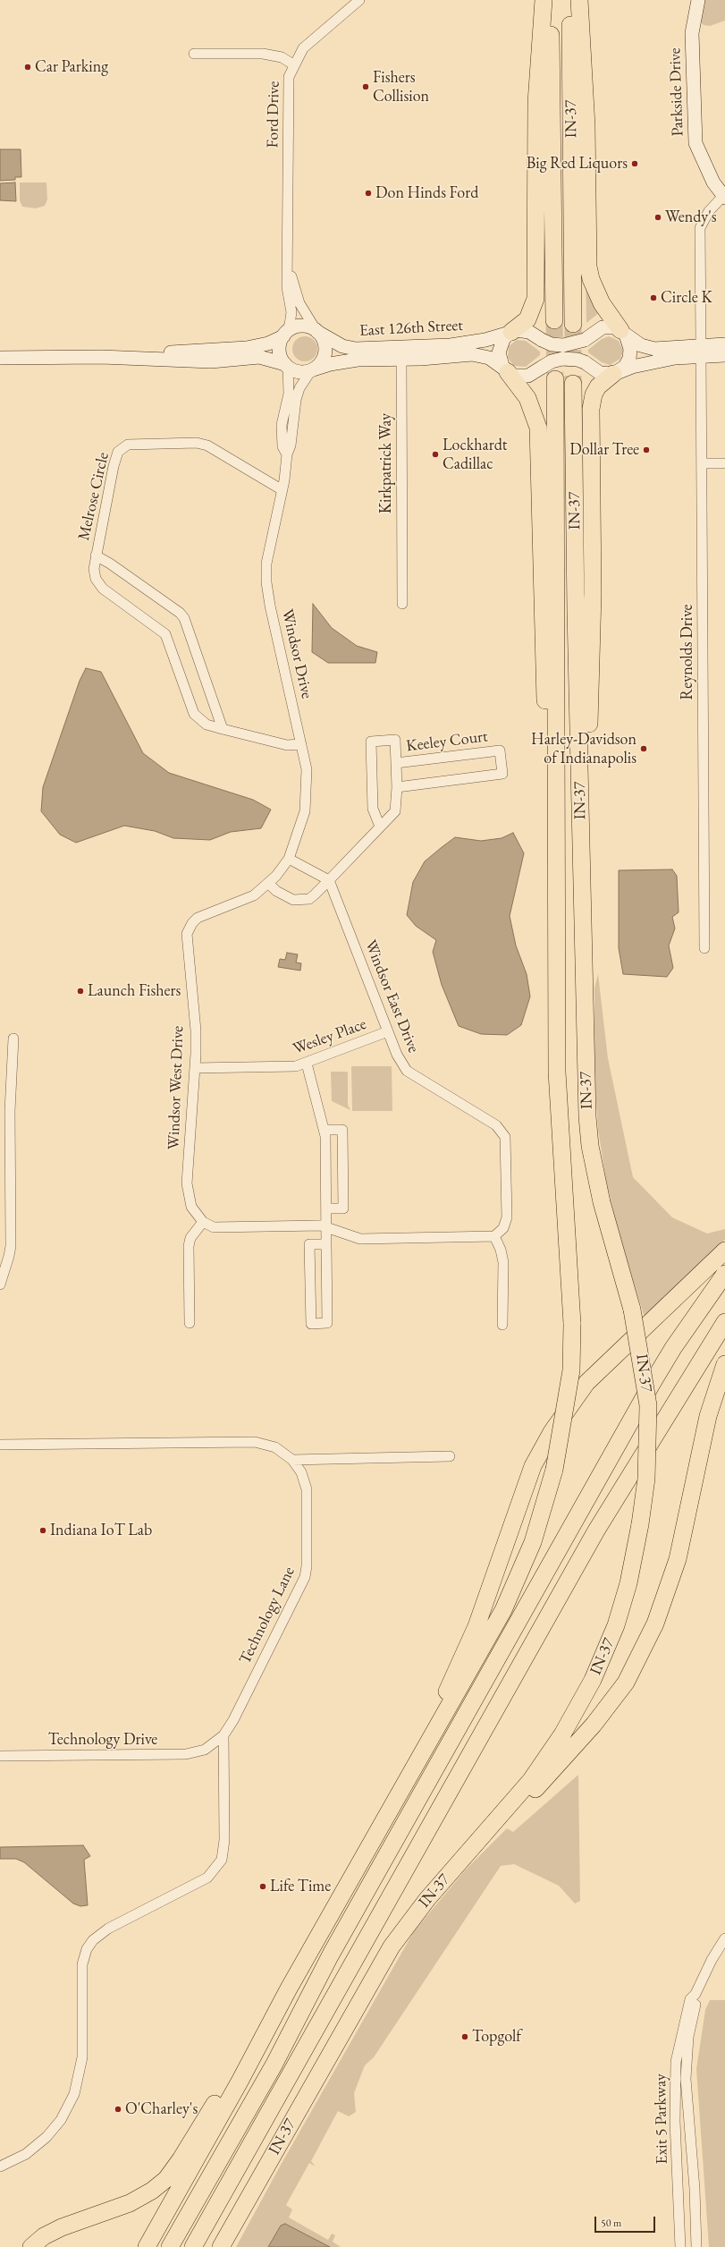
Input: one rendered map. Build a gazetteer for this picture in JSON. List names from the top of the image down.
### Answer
{
  "streets": {
    "highway": ["IN-37"],
    "main road": ["Parkside Drive", "East 126th Street"],
    "street": [
      "Ford Drive",
      "Kirkpatrick Way",
      "Melrose Circle",
      "Reynolds Drive",
      "Windsor Drive",
      "Keeley Court",
      "Windsor East Drive",
      "Wesley Place",
      "Windsor West Drive",
      "Technology Lane",
      "Technology Drive",
      "Exit 5 Parkway"
    ]
  },
  "crossings": [
    ["Parkside Drive", "Reynolds Drive"],
    ["Ford Drive", "East 126th Street"],
    ["Ford Drive", "Windsor Drive"],
    ["East 126th Street", "Kirkpatrick Way"],
    ["East 126th Street", "Windsor Drive"],
    ["Melrose Circle", "Windsor Drive"],
    ["Windsor Drive", "Windsor West Drive"],
    ["Keeley Court", "Windsor East Drive"],
    ["Windsor East Drive", "Wesley Place"],
    ["Wesley Place", "Windsor West Drive"],
    ["Technology Lane", "Technology Drive"]
  ],
  "places": [
    "Car Parking",
    "Fishers Collision",
    "Big Red Liquors",
    "Don Hinds Ford",
    "Wendy's",
    "Circle K",
    "Dollar Tree",
    "Lockhardt Cadillac",
    "Harley-Davidson of Indianapolis",
    "Launch Fishers",
    "Indiana IoT Lab",
    "Life Time",
    "Topgolf",
    "O'Charley's"
  ],
  "scale_bar": "50 m"
}
